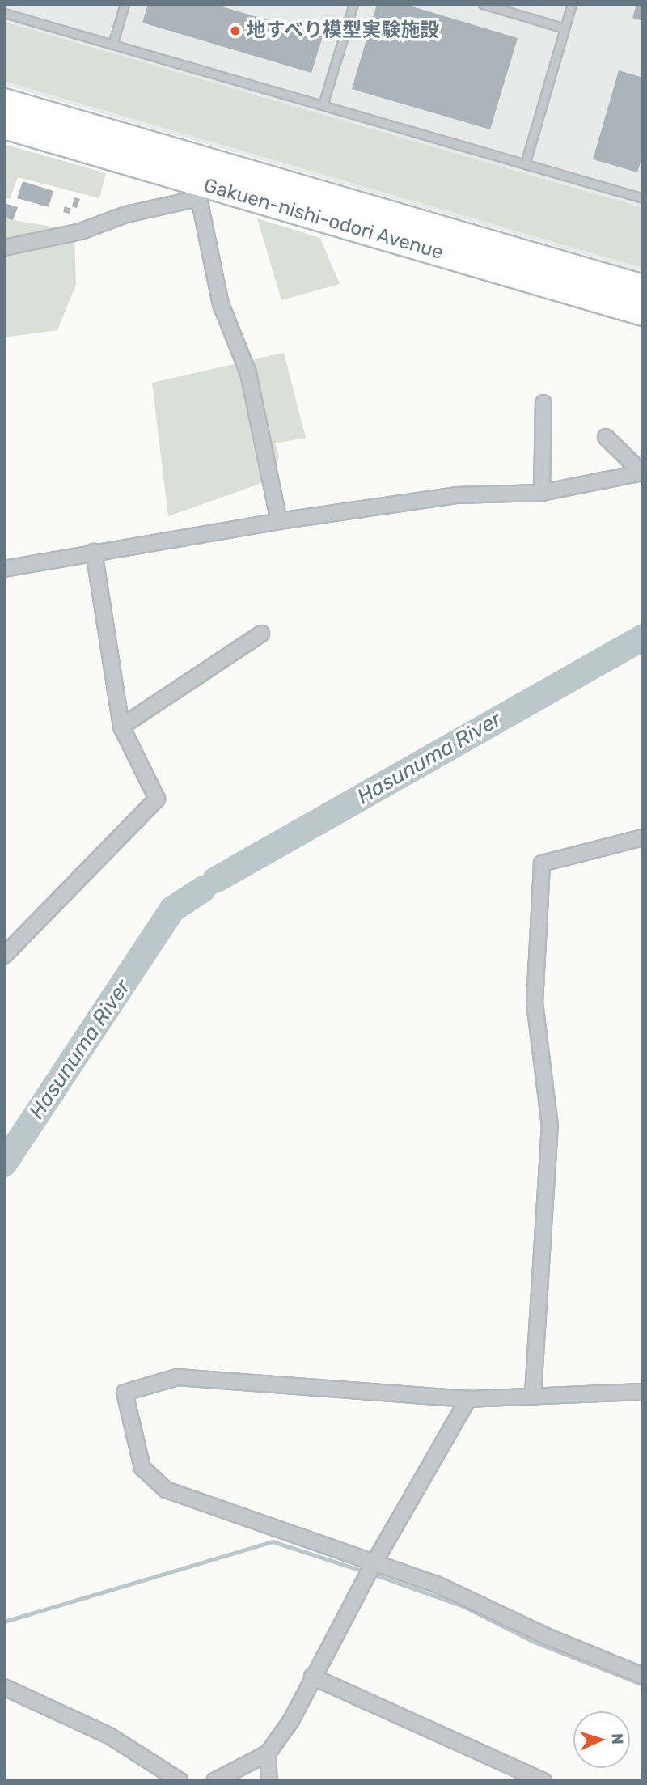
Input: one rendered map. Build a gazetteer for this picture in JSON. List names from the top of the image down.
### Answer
{
  "streets": {
    "highway": ["Gakuen-nishi-odori Avenue"]
  },
  "water": ["Hasunuma River"],
  "places": ["地すべり模型実験施設"],
  "north": "right"
}
